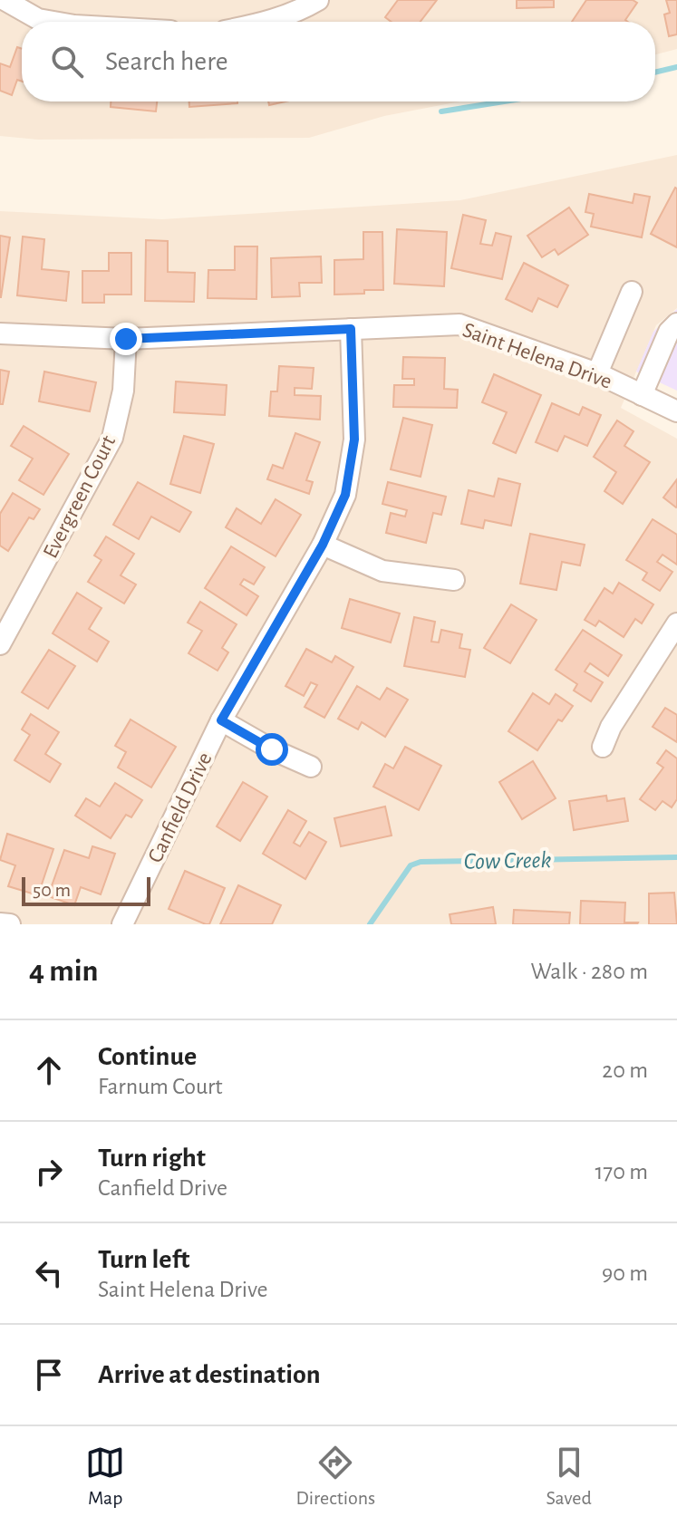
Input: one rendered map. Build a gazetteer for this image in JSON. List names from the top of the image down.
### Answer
{
  "streets": {
    "street": ["Saint Helena Drive", "Evergreen Court", "Canfield Drive"]
  },
  "crossings": [
    ["Saint Helena Drive", "Evergreen Court"],
    ["Saint Helena Drive", "Canfield Drive"]
  ],
  "water": ["Cow Creek"],
  "scale_bar": "50 m",
  "page": {
    "search": "Search here",
    "scale": "50 m",
    "heading": ["4 min", "Walk · 280 m"],
    "list": [
      ["Continue", "Farnum Court", "20 m"],
      ["Turn right", "Canfield Drive", "170 m"],
      ["Turn left", "Saint Helena Drive", "90 m"],
      "Arrive at destination"
    ],
    "nav": ["Map", "Directions", "Saved"]
  }
}
